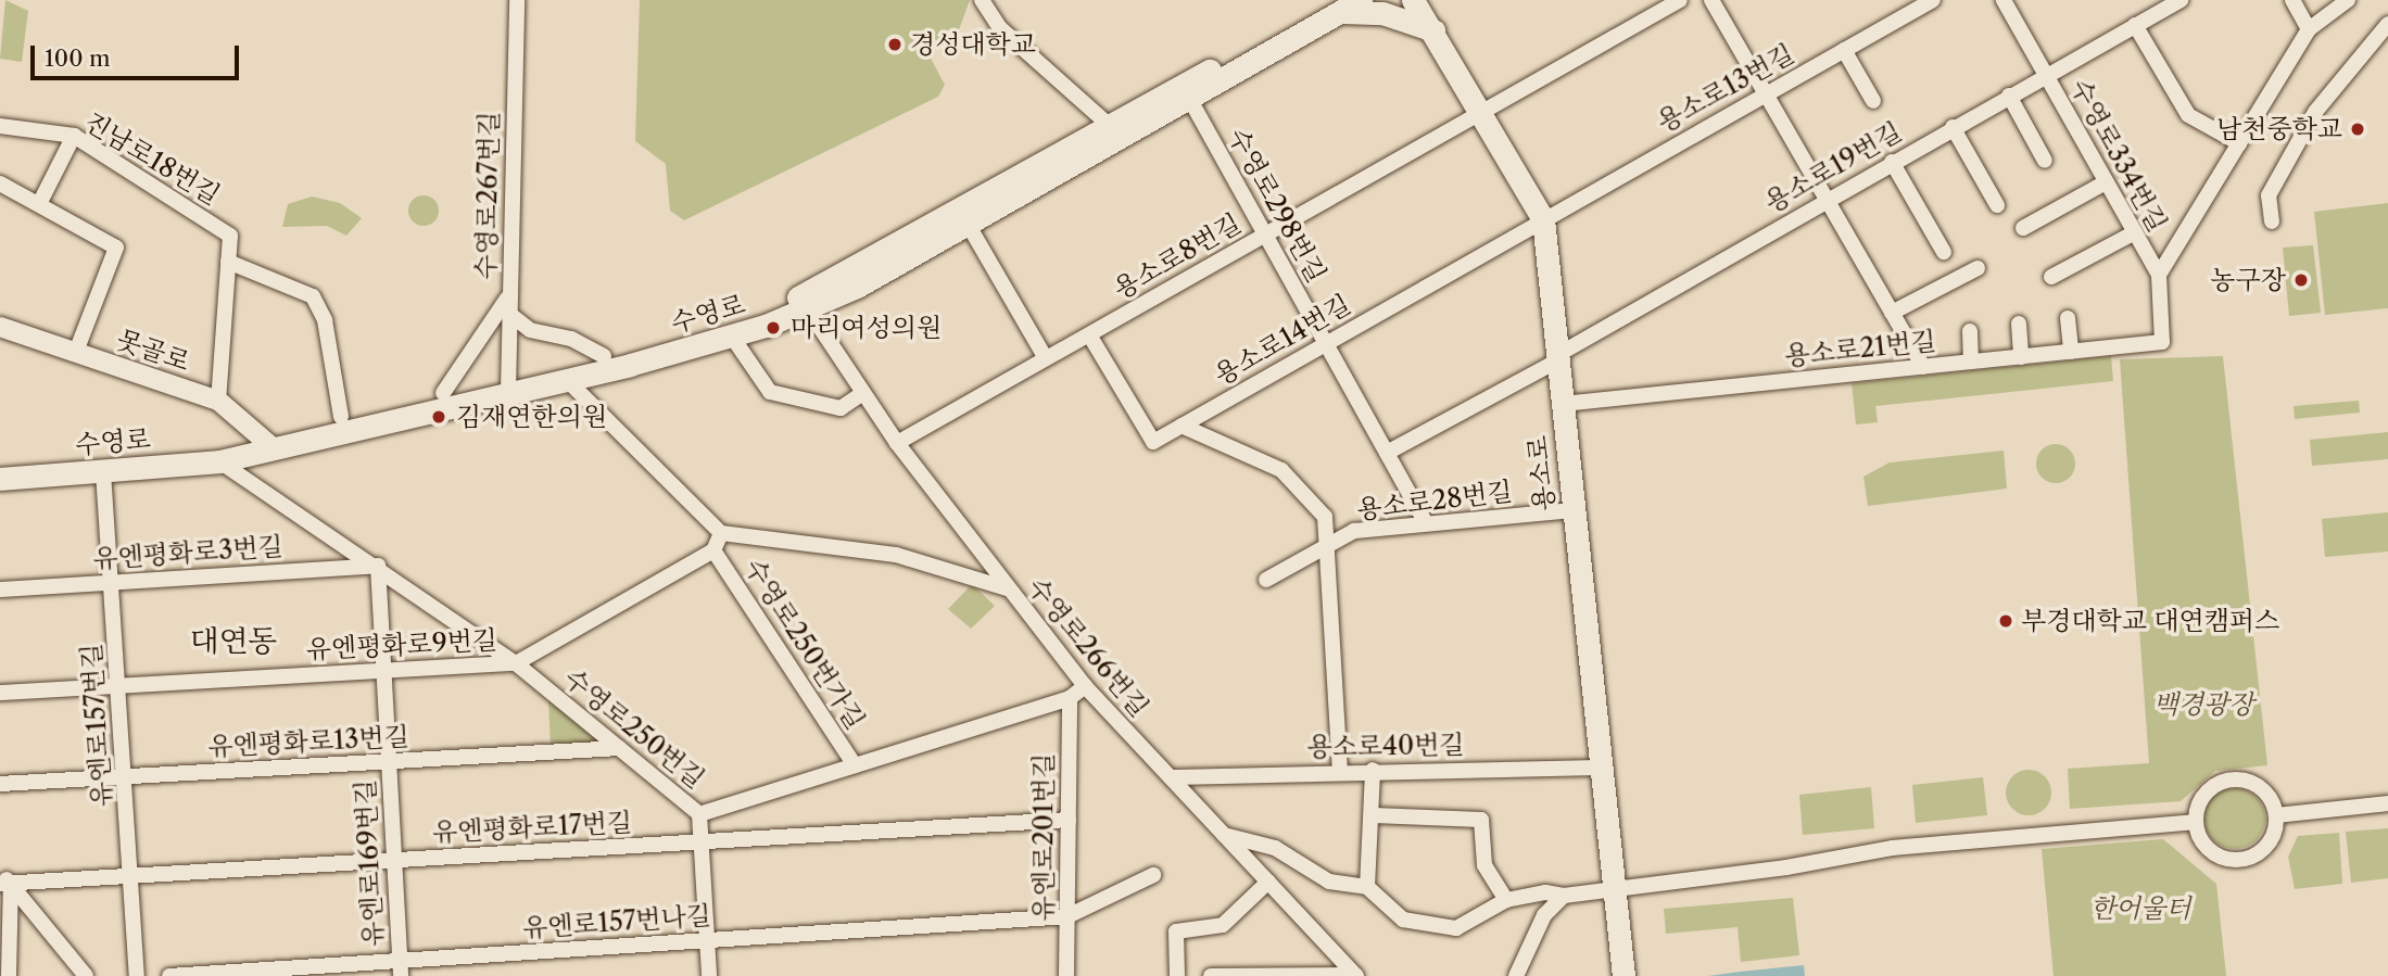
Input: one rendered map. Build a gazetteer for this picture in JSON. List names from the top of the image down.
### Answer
{
  "streets": {
    "main road": ["수영로", "용소로"],
    "street": [
      "용소로13번길",
      "수영로334번길",
      "진남로18번길",
      "용소로19번길",
      "수영로267번길",
      "수영로298번길",
      "용소로8번길",
      "용소로14번길",
      "용소로21번길",
      "못골로",
      "용소로28번길",
      "유엔평화로3번길",
      "수영로250번가길",
      "유엔평화로9번길",
      "수영로266번길",
      "유엔로157번길",
      "수영로250번길",
      "유엔평화로13번길",
      "용소로40번길",
      "유엔평화로17번길",
      "유엔로201번길",
      "유엔로169번길",
      "유엔로157번나길"
    ]
  },
  "crossings": [
    ["용소로13번길", "용소로14번길"],
    ["용소로13번길", "용소로"],
    ["수영로334번길", "용소로19번길"],
    ["수영로334번길", "용소로21번길"],
    ["용소로19번길", "용소로"],
    ["수영로267번길", "수영로"],
    ["수영로298번길", "용소로8번길"],
    ["수영로298번길", "수영로"],
    ["수영로298번길", "용소로14번길"],
    ["수영로298번길", "용소로28번길"],
    ["용소로8번길", "용소로14번길"],
    ["용소로8번길", "용소로"],
    ["수영로", "못골로"],
    ["수영로", "유엔로157번길"],
    ["수영로", "수영로250번길"],
    ["용소로14번길", "용소로"],
    ["용소로21번길", "용소로"],
    ["용소로", "용소로28번길"],
    ["용소로", "용소로40번길"],
    ["유엔평화로3번길", "유엔로157번길"],
    ["유엔평화로3번길", "수영로250번길"],
    ["유엔평화로3번길", "유엔로169번길"],
    ["수영로250번가길", "유엔평화로9번길"],
    ["수영로250번가길", "수영로250번길"],
    ["유엔평화로9번길", "유엔로157번길"],
    ["유엔평화로9번길", "수영로250번길"],
    ["유엔평화로9번길", "유엔로169번길"],
    ["수영로266번길", "용소로40번길"],
    ["유엔로157번길", "유엔평화로13번길"],
    ["유엔로157번길", "유엔평화로17번길"],
    ["수영로250번길", "유엔평화로13번길"],
    ["수영로250번길", "유엔로201번길"],
    ["수영로250번길", "유엔로169번길"],
    ["유엔평화로13번길", "유엔로169번길"],
    ["유엔평화로17번길", "유엔로201번길"],
    ["유엔평화로17번길", "유엔로169번길"],
    ["유엔로201번길", "유엔로157번나길"],
    ["유엔로169번길", "유엔로157번나길"]
  ],
  "districts": ["대연동"],
  "parks": ["백경광장", "한어울터"],
  "places": [
    "경성대학교",
    "남천중학교",
    "농구장",
    "마리여성의원",
    "김재연한의원",
    "부경대학교 대연캠퍼스"
  ],
  "scale_bar": "100 m"
}
